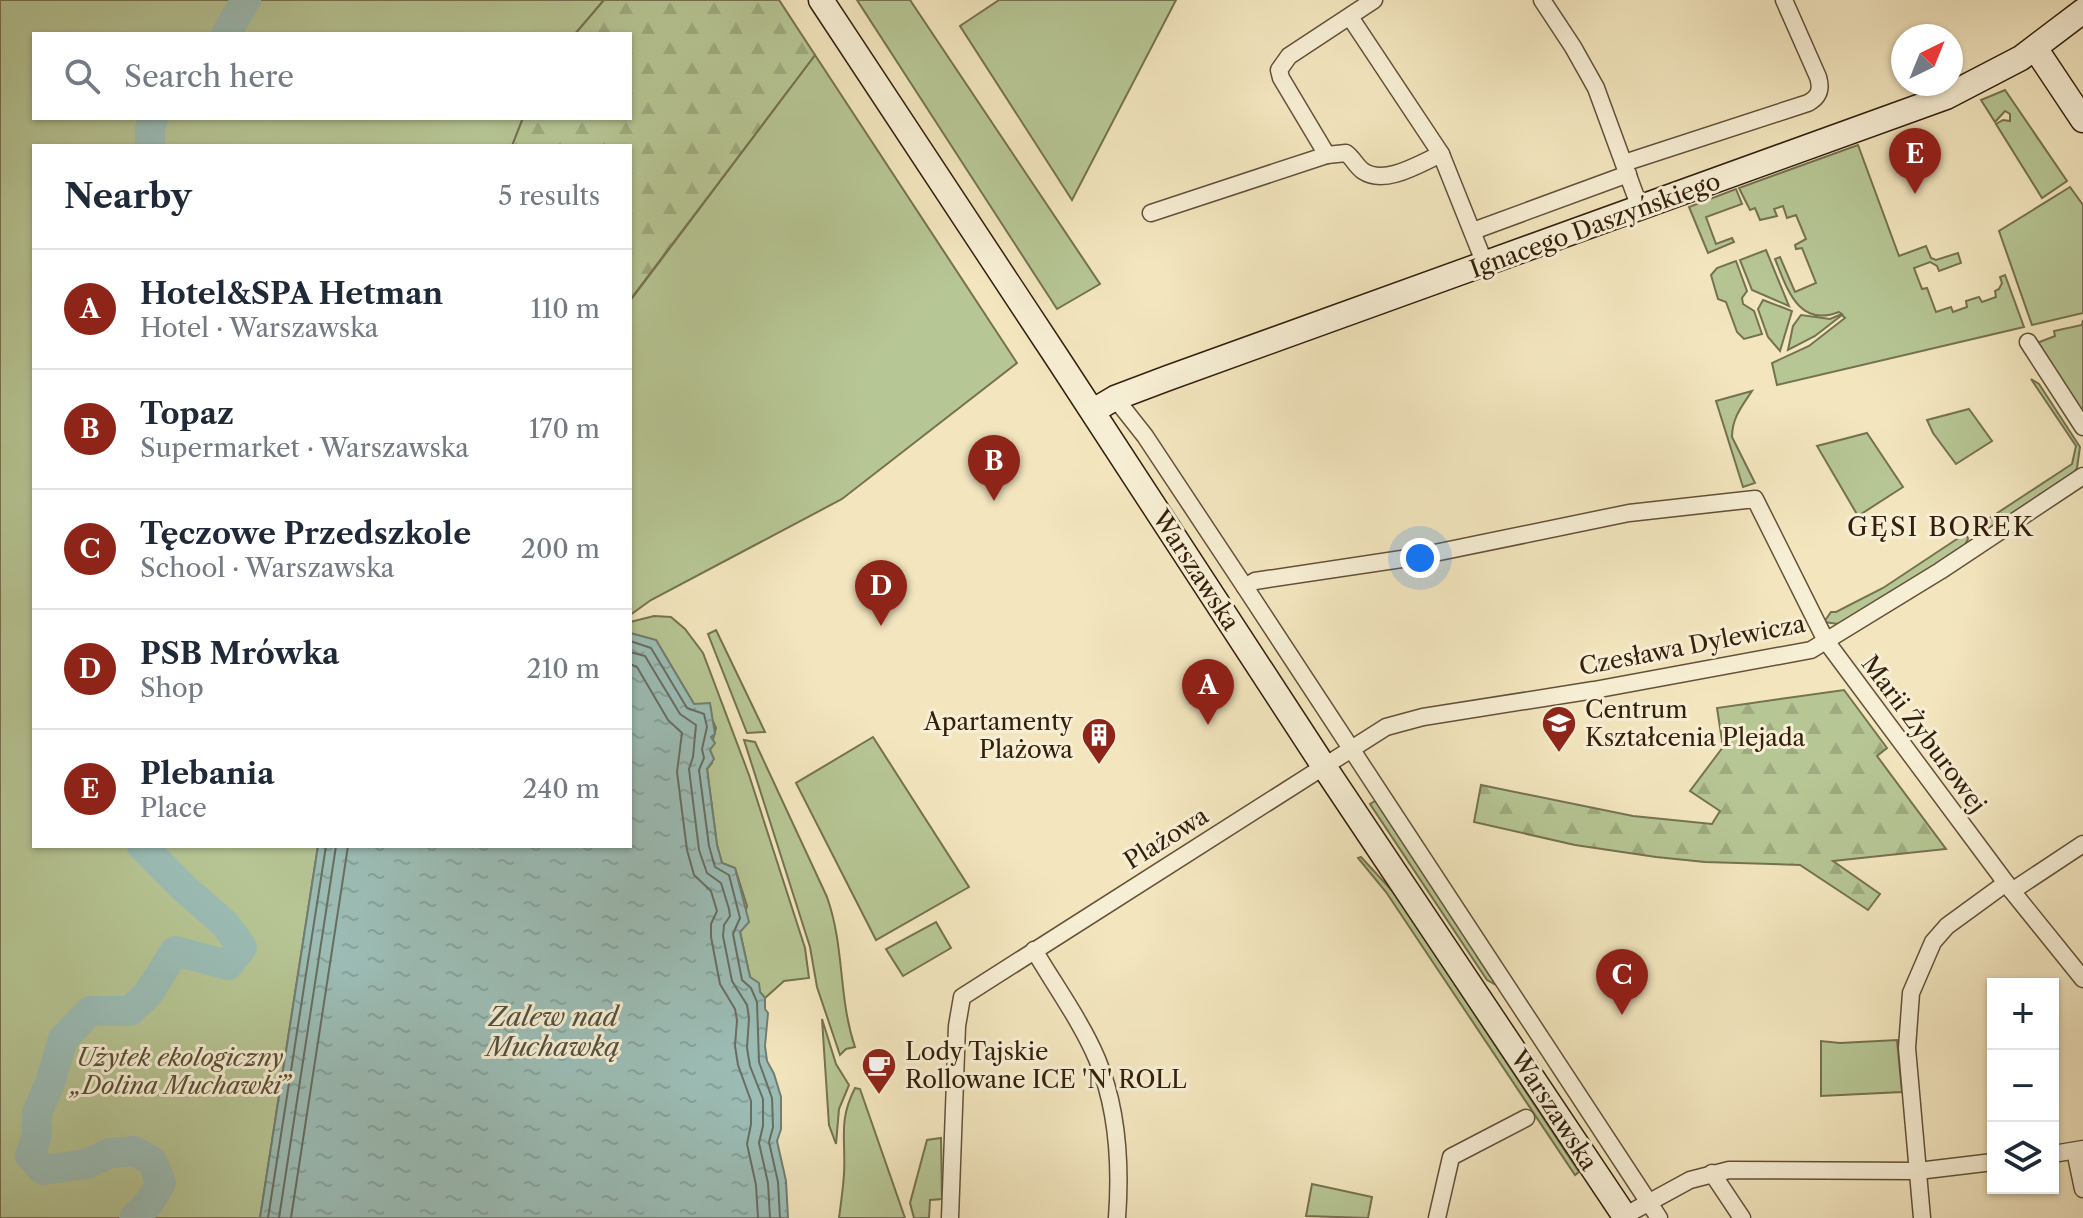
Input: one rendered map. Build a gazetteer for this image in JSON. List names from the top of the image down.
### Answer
{
  "streets": {
    "main road": ["Ignacego Daszyńskiego", "Warszawska"],
    "street": ["Czesława Dylewicza", "Marii Żyburowej", "Plażowa"]
  },
  "crossings": [
    ["Ignacego Daszyńskiego", "Warszawska"],
    ["Warszawska", "Czesława Dylewicza"],
    ["Warszawska", "Plażowa"],
    ["Czesława Dylewicza", "Marii Żyburowej"],
    ["Czesława Dylewicza", "Plażowa"]
  ],
  "districts": ["GĘSI BOREK"],
  "water": ["Zalew nad Muchawką"],
  "parks": ["Użytek ekologiczny „Dolina Muchawki”"],
  "places": {
    "school or university": ["Centrum Kształcenia Plejada"],
    "building": ["Apartamenty Plażowa"],
    "cafe": ["Lody Tajskie Rollowane ICE 'N' ROLL"]
  },
  "north": "top right",
  "page": {
    "search": "Search here",
    "pins": [
      "E",
      "B",
      "D",
      "A",
      "C"
    ],
    "heading": ["Nearby", "5 results"],
    "list": [
      {
        "mark": "A",
        "name": "Hotel&SPA Hetman",
        "note": "Hotel · Warszawska",
        "value": "110 m"
      },
      {
        "mark": "B",
        "name": "Topaz",
        "note": "Supermarket · Warszawska",
        "value": "170 m"
      },
      {
        "mark": "C",
        "name": "Tęczowe Przedszkole",
        "note": "School · Warszawska",
        "value": "200 m"
      },
      {
        "mark": "D",
        "name": "PSB Mrówka",
        "note": "Shop",
        "value": "210 m"
      },
      {
        "mark": "E",
        "name": "Plebania",
        "note": "Place",
        "value": "240 m"
      }
    ],
    "map_buttons": ["+", "−"]
  }
}
